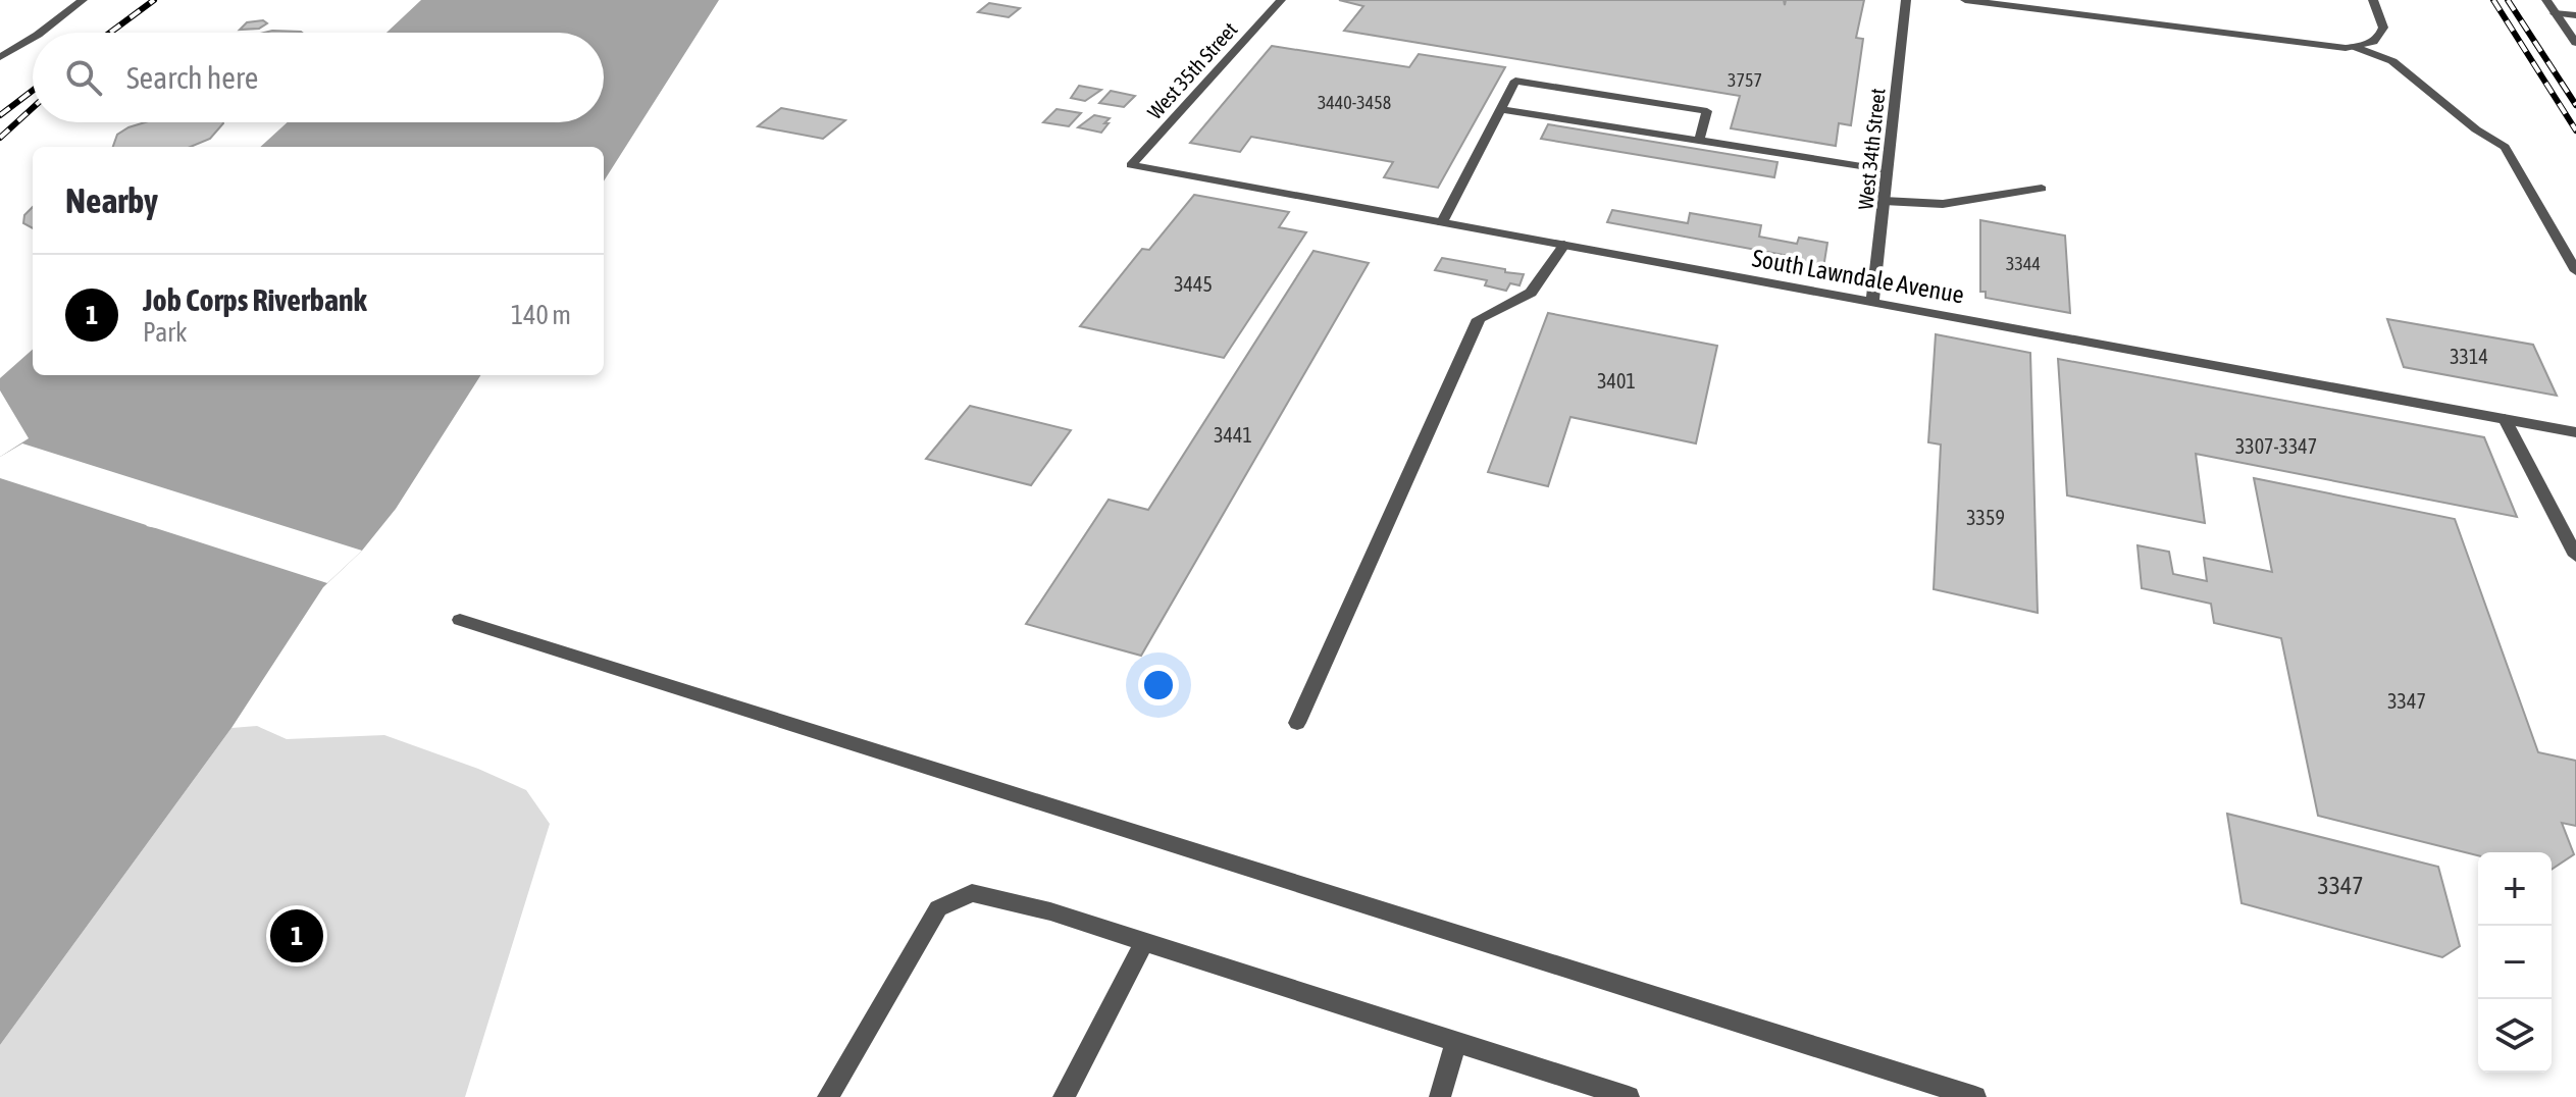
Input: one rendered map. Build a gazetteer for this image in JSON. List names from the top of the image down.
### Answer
{
  "streets": {
    "street": ["West 35th Street", "West 34th Street", "South Lawndale Avenue"]
  },
  "crossings": [
    ["West 35th Street", "South Lawndale Avenue"],
    ["West 34th Street", "South Lawndale Avenue"]
  ],
  "house_numbers": [
    "3757",
    "3440-3458",
    "3344",
    "3445",
    "3314",
    "3401",
    "3441",
    "3307-3347",
    "3359",
    "3347",
    "3347"
  ],
  "page": {
    "search": "Search here",
    "heading": "Nearby",
    "list": [
      {
        "mark": "1",
        "name": "Job Corps Riverbank",
        "note": "Park",
        "value": "140 m"
      }
    ],
    "map_buttons": ["+", "−"],
    "pins": "1"
  }
}
